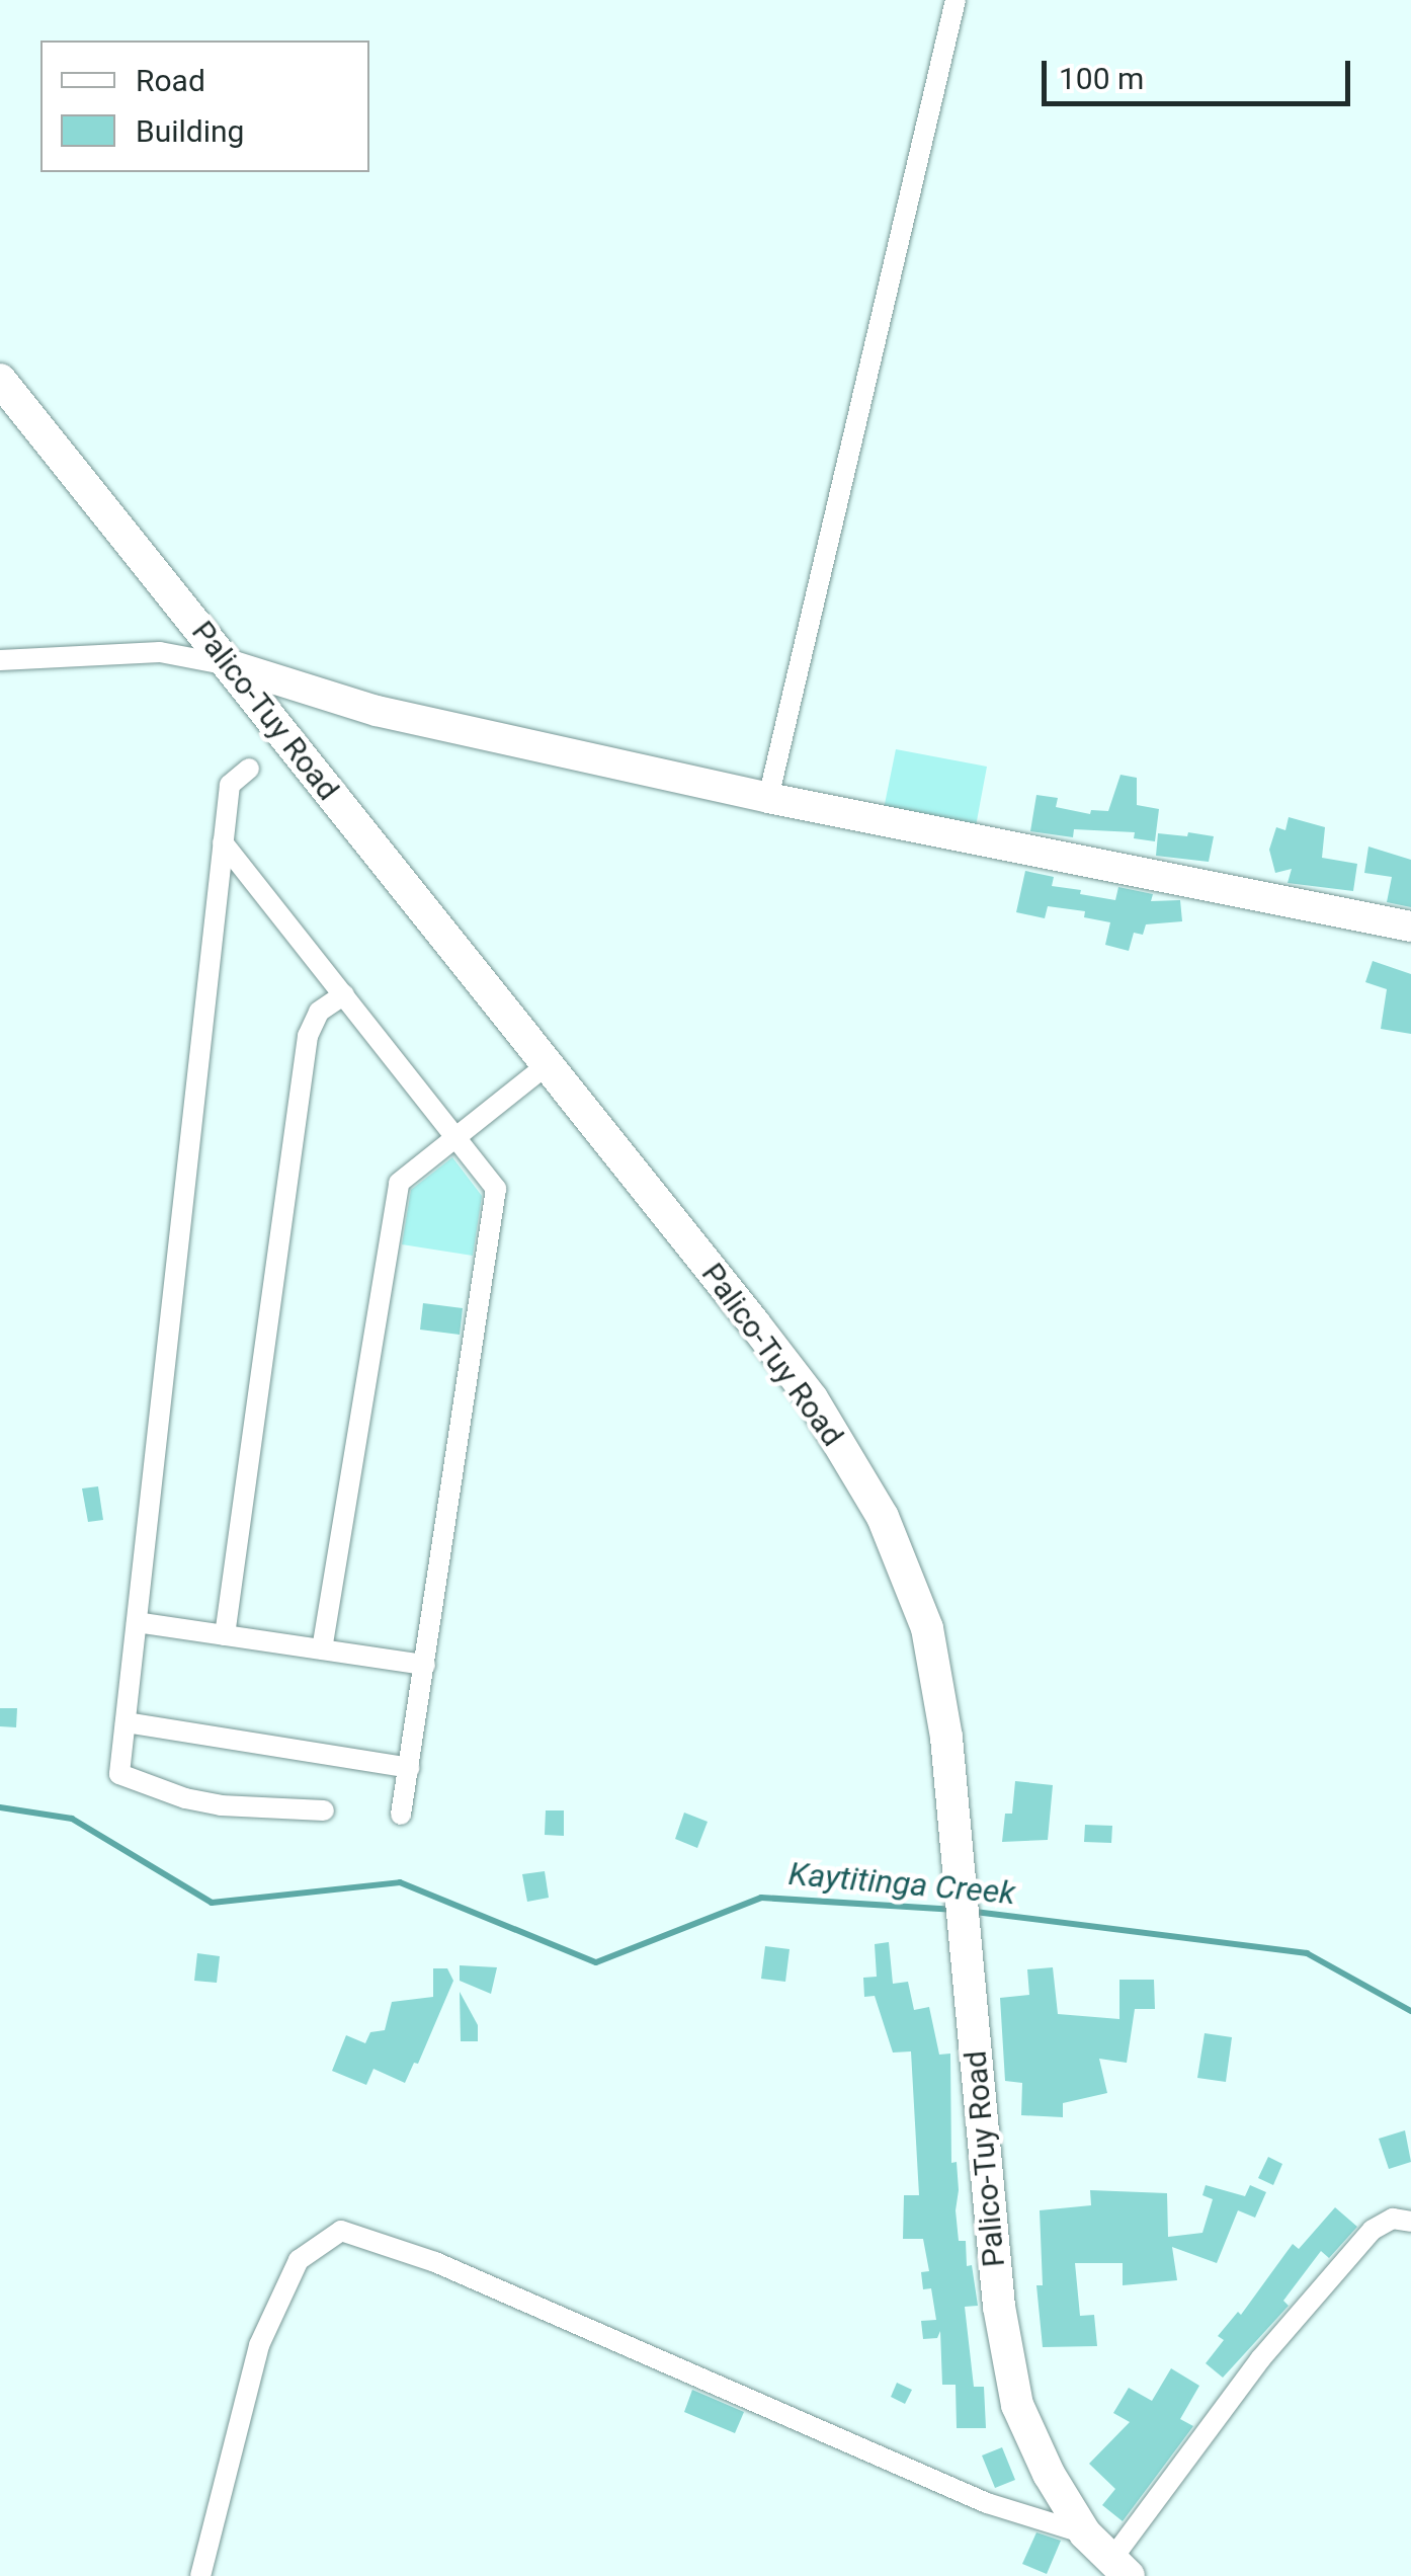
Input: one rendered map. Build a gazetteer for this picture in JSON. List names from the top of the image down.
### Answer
{
  "streets": {
    "main road": ["Palico-Tuy Road"]
  },
  "water": ["Kaytitinga Creek"],
  "legend": ["Road", "Building"],
  "scale_bar": "100 m"
}
